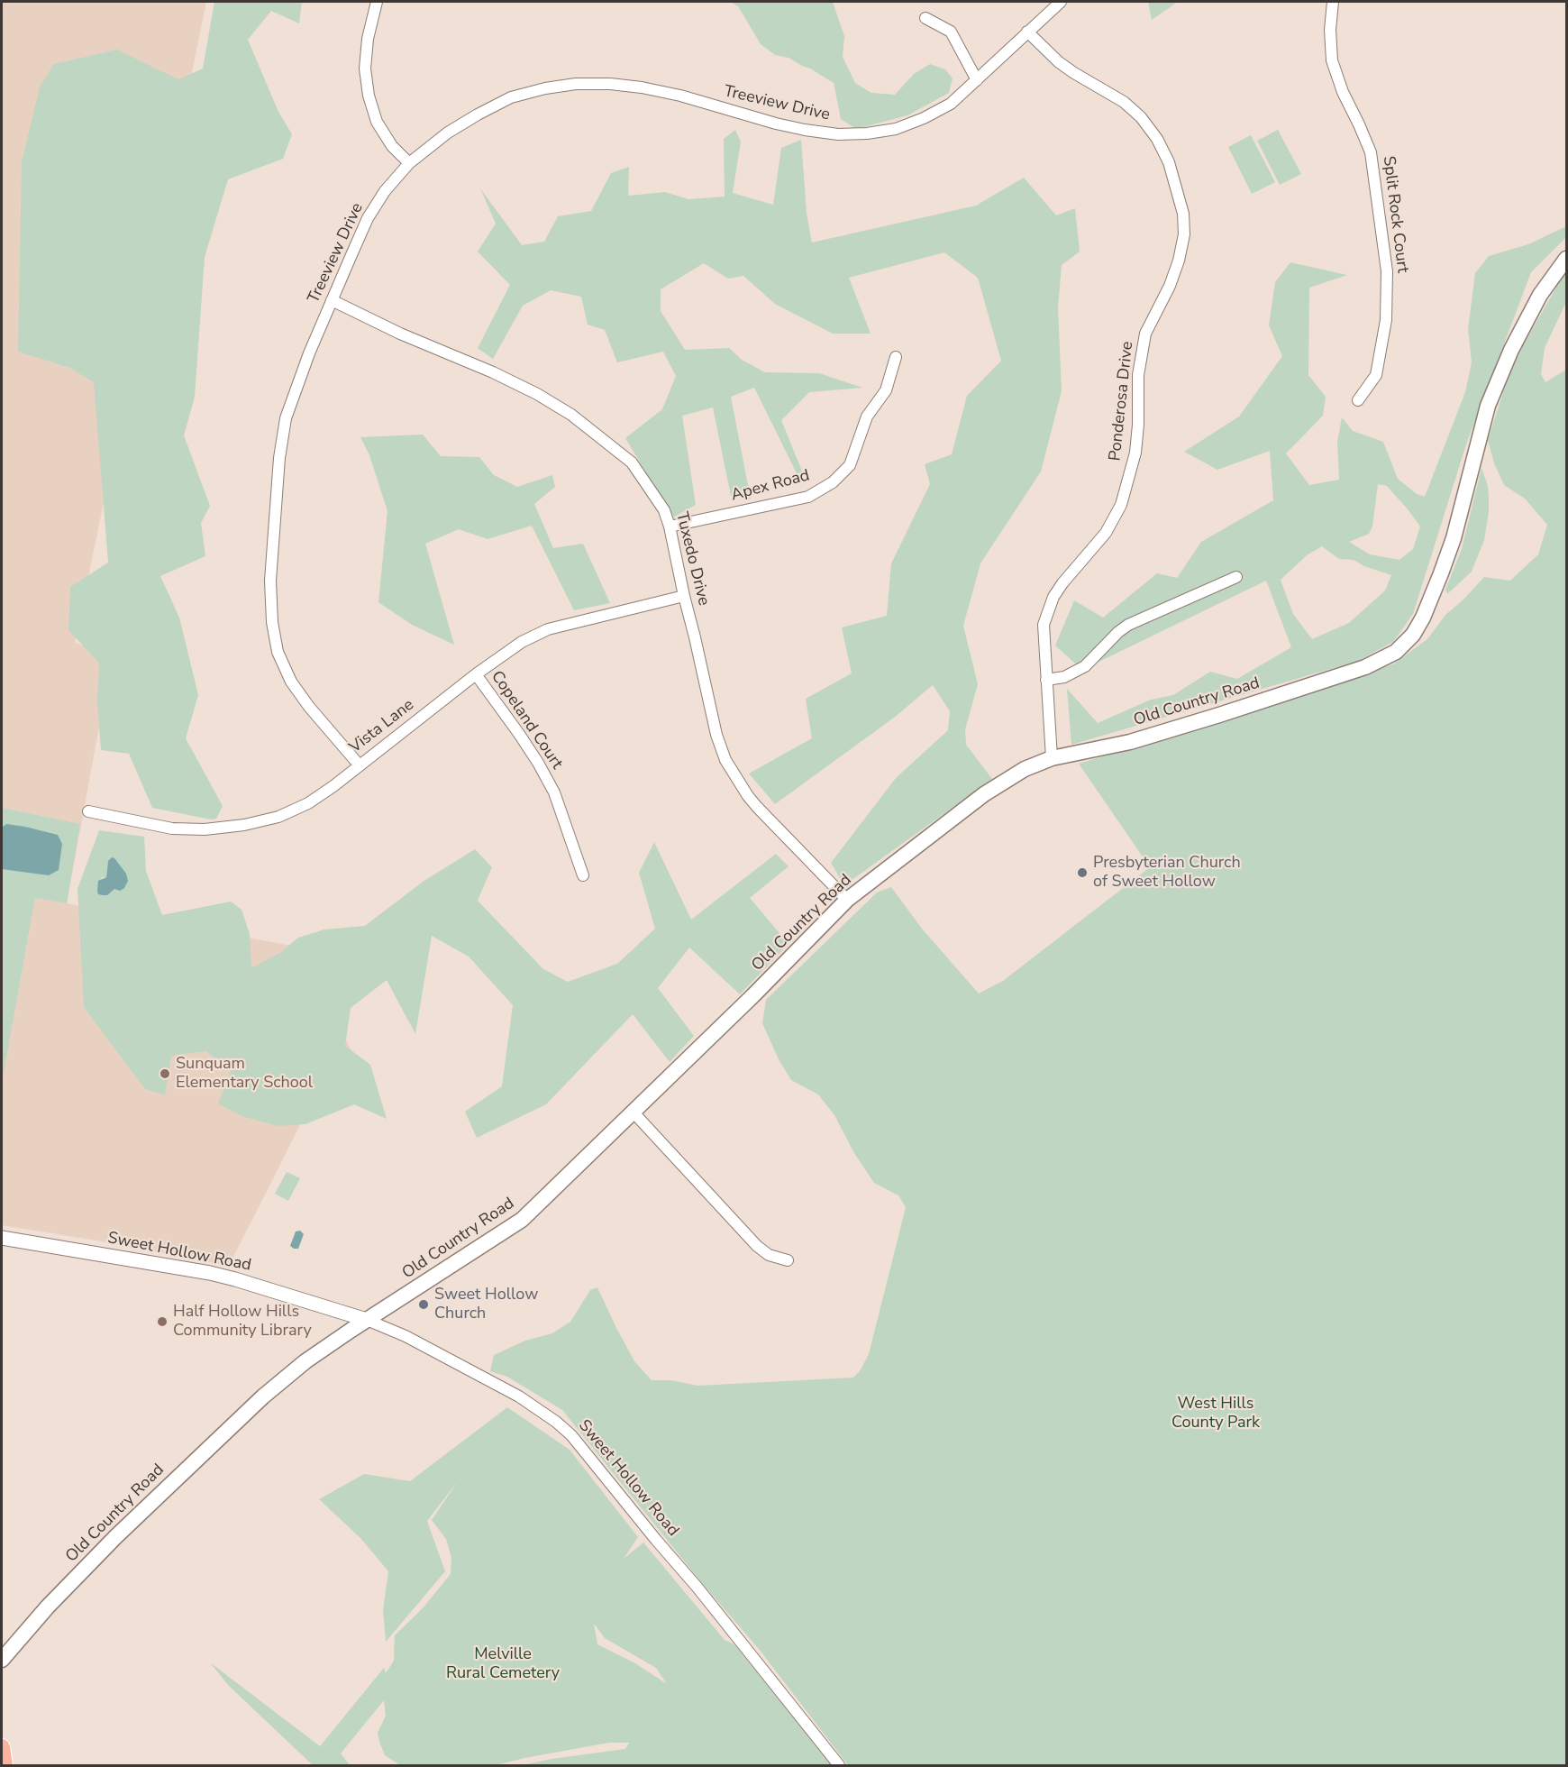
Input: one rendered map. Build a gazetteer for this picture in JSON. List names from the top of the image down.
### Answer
{
  "streets": {
    "main road": ["Old Country Road"],
    "street": [
      "Treeview Drive",
      "Split Rock Court",
      "Ponderosa Drive",
      "Apex Road",
      "Tuxedo Drive",
      "Copeland Court",
      "Vista Lane",
      "Sweet Hollow Road"
    ]
  },
  "crossings": [
    ["Treeview Drive", "Ponderosa Drive"],
    ["Treeview Drive", "Tuxedo Drive"],
    ["Treeview Drive", "Vista Lane"],
    ["Ponderosa Drive", "Old Country Road"],
    ["Apex Road", "Tuxedo Drive"],
    ["Tuxedo Drive", "Old Country Road"],
    ["Tuxedo Drive", "Vista Lane"],
    ["Old Country Road", "Sweet Hollow Road"],
    ["Copeland Court", "Vista Lane"]
  ],
  "parks": ["West Hills County Park", "Melville Rural Cemetery"],
  "places": [
    "Presbyterian Church of Sweet Hollow",
    "Sunquam Elementary School",
    "Sweet Hollow Church",
    "Half Hollow Hills Community Library"
  ]
}
